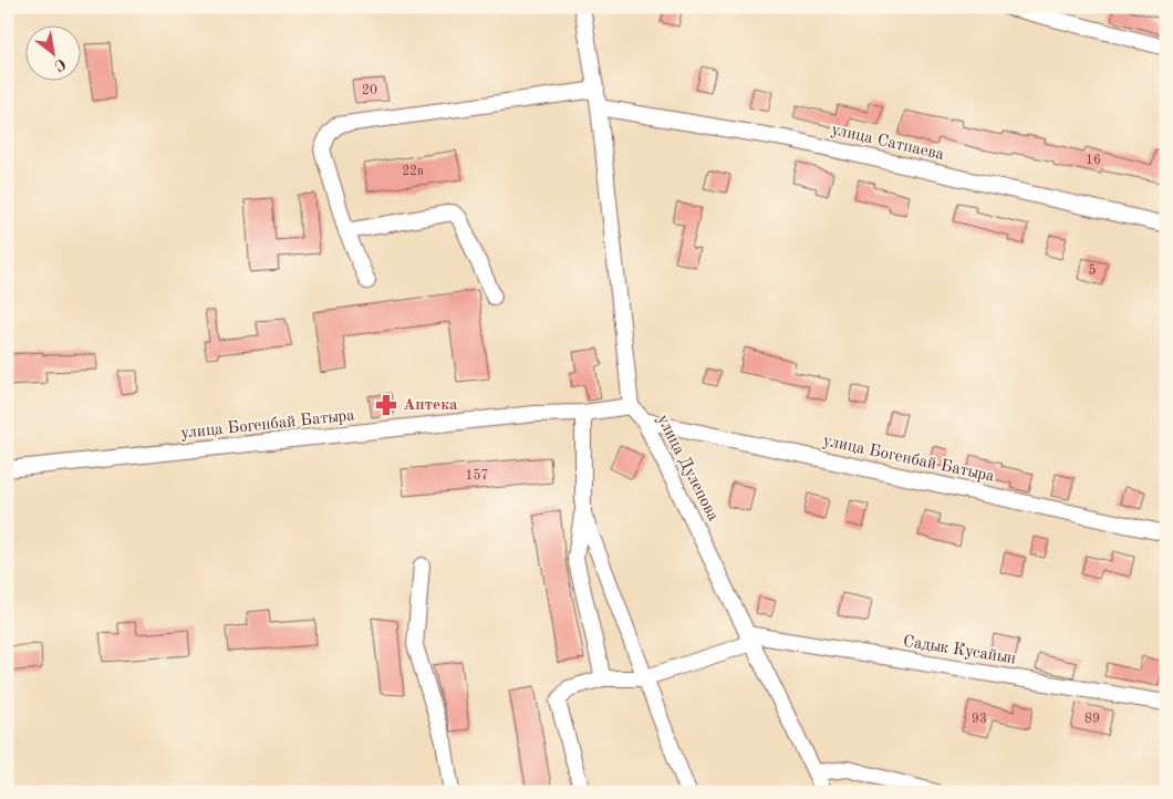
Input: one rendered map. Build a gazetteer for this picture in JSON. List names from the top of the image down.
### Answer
{
  "streets": {
    "street": [
      "улица Сатпаева",
      "улица Богенбай Батыра",
      "улица Дулепова",
      "Садык Кусайын"
    ]
  },
  "crossings": [
    ["улица Богенбай Батыра", "улица Дулепова"],
    ["улица Дулепова", "Садык Кусайын"]
  ],
  "places": {
    "pharmacy": ["Аптека"]
  },
  "house_numbers": [
    "20",
    "16",
    "22в",
    "5",
    "157",
    "93",
    "89"
  ],
  "north": "bottom right"
}
